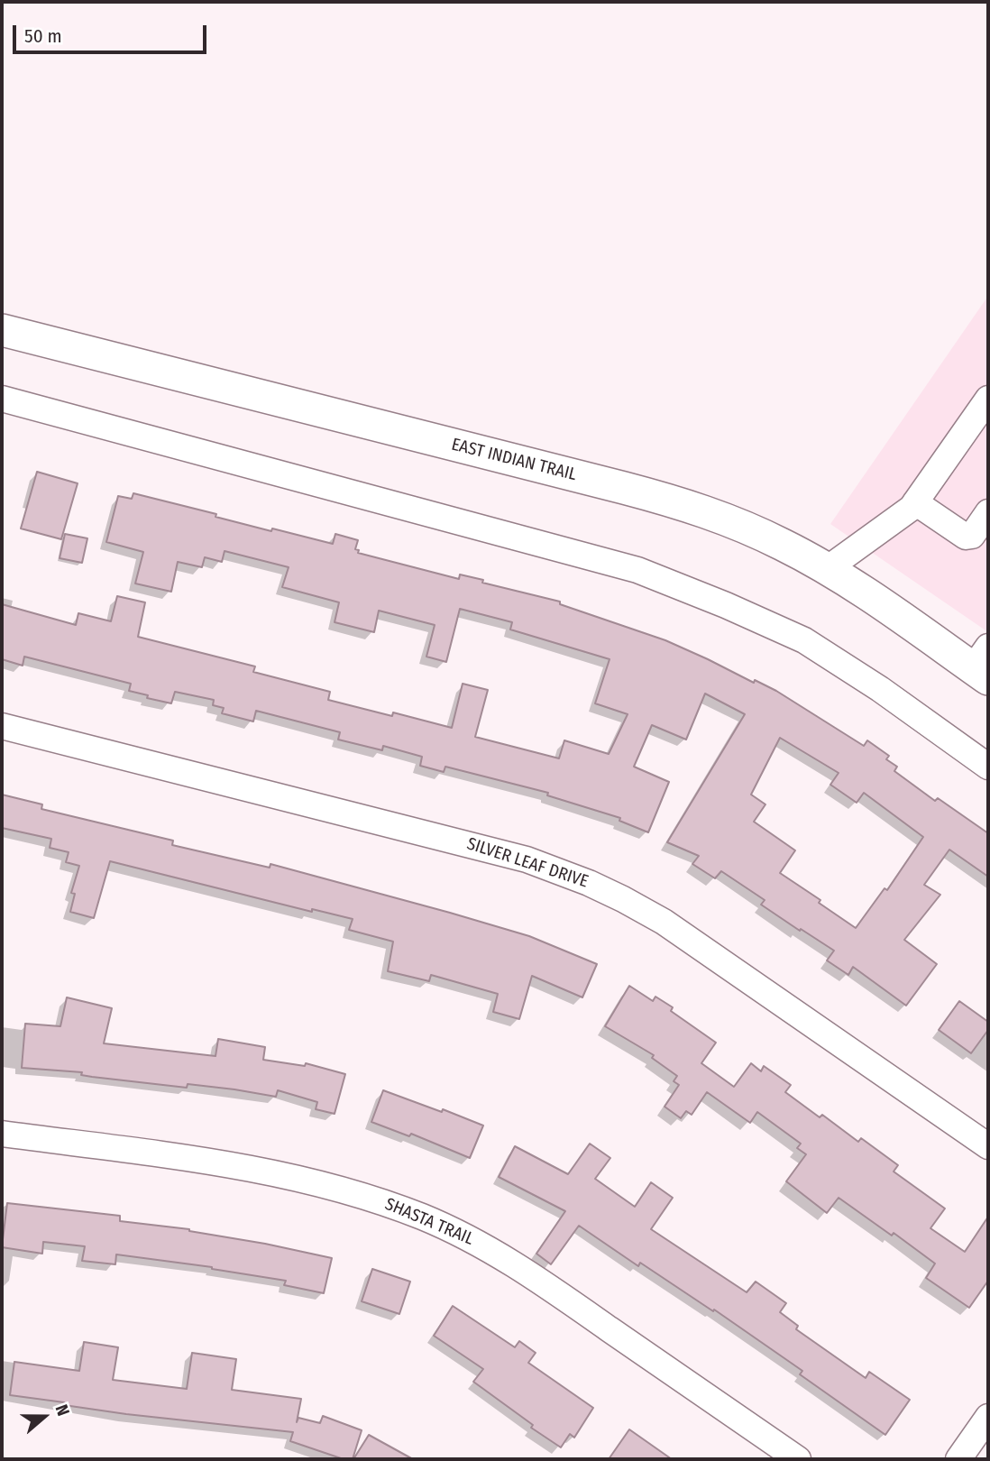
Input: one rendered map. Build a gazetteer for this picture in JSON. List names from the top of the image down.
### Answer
{
  "streets": {
    "main road": ["EAST INDIAN TRAIL"],
    "street": ["SILVER LEAF DRIVE", "SHASTA TRAIL"]
  },
  "scale_bar": "50 m",
  "north": "right"
}
